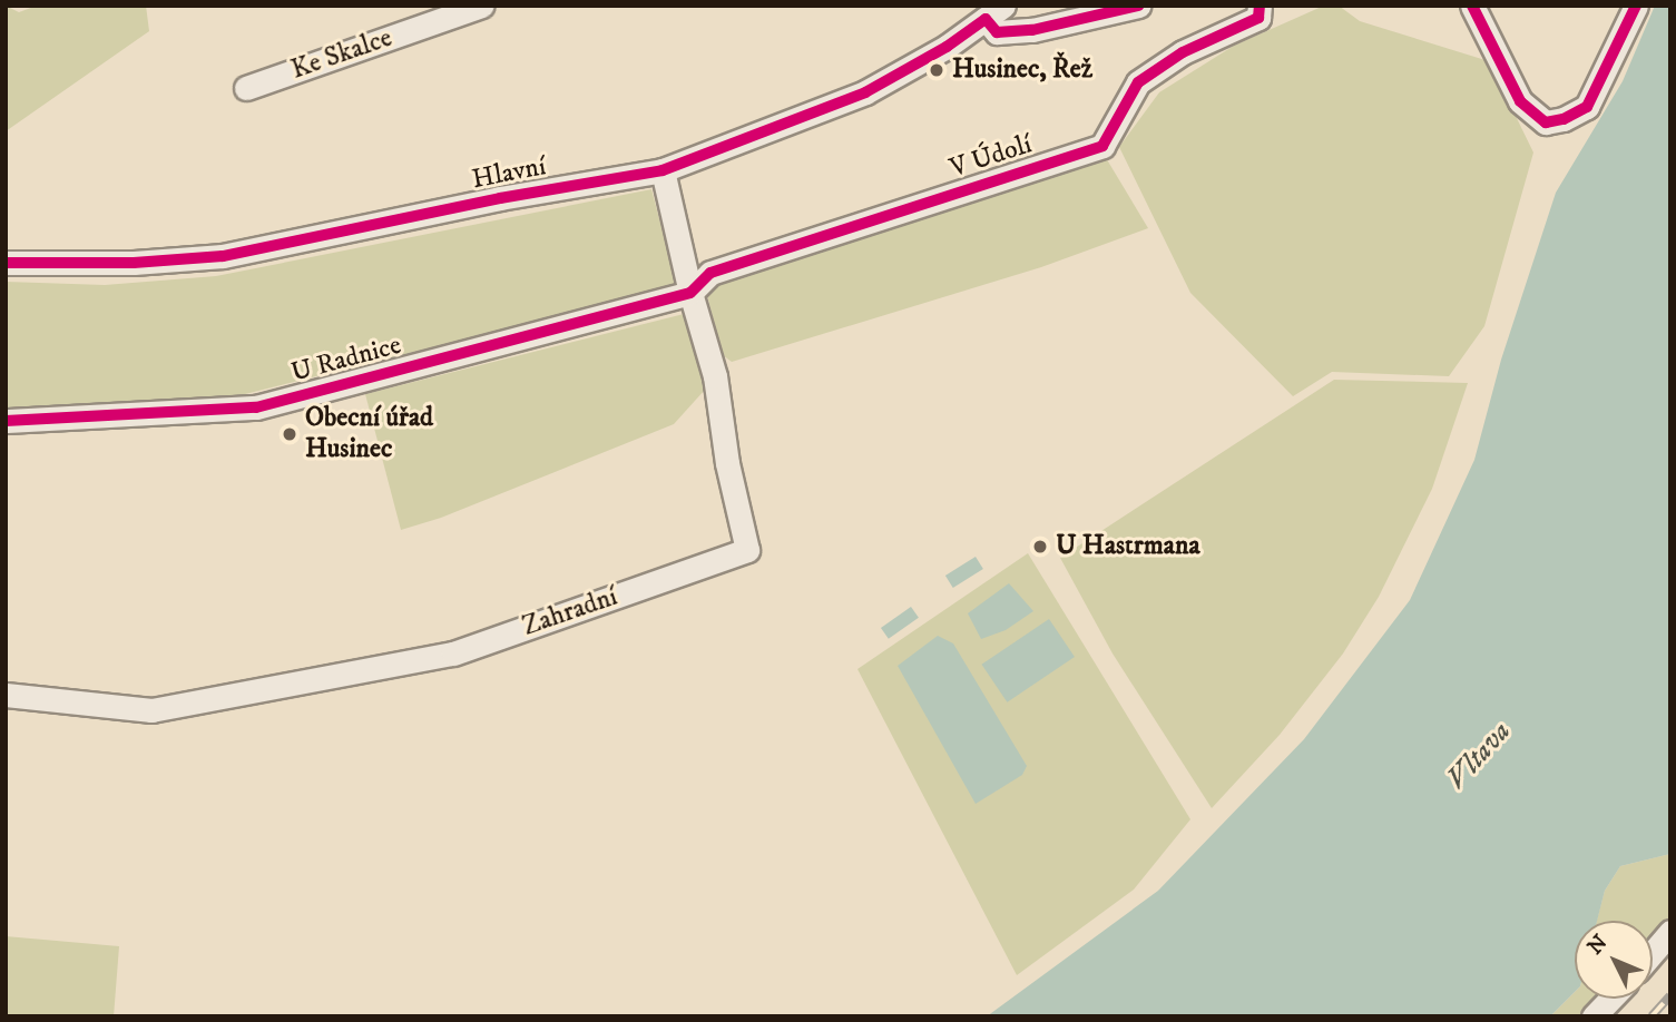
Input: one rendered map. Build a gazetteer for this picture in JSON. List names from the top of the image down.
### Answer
{
  "streets": {
    "street": [
      "Ke Skalce",
      "V Údolí",
      "Hlavní",
      "U Radnice",
      "Zahradní"
    ]
  },
  "crossings": [
    ["V Údolí", "U Radnice"],
    ["V Údolí", "Zahradní"],
    ["Hlavní", "Zahradní"],
    ["U Radnice", "Zahradní"]
  ],
  "water": ["Vltava"],
  "places": ["Husinec, Řež", "Obecní úřad Husinec", "U Hastrmana"],
  "north": "top left"
}
